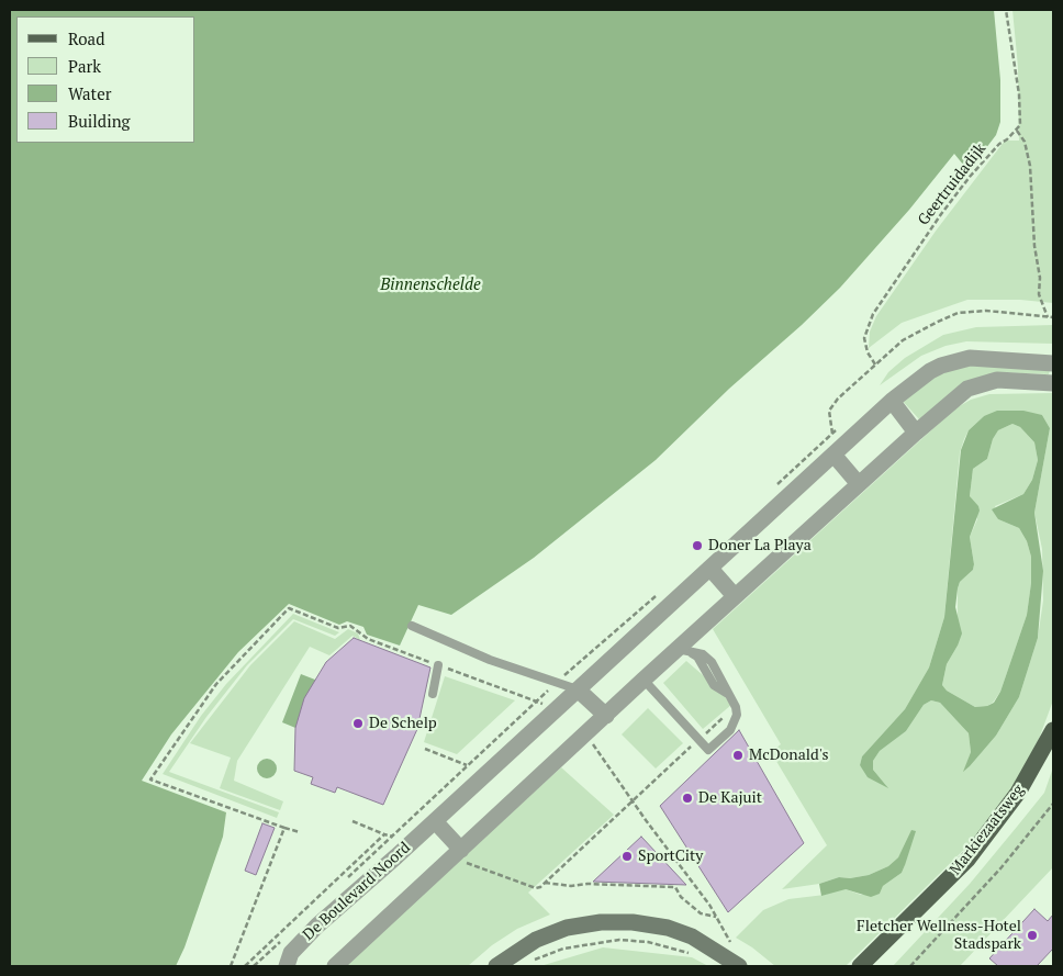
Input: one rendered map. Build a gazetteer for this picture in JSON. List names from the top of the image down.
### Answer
{
  "streets": {
    "main road": ["Markiezaatsweg"],
    "street": ["De Boulevard Noord"],
    "path": ["Geertruidadijk"]
  },
  "water": ["Binnenschelde"],
  "places": [
    "Doner La Playa",
    "De Schelp",
    "McDonald's",
    "De Kajuit",
    "SportCity",
    "Fletcher Wellness-Hotel Stadspark"
  ],
  "legend": [
    "Road",
    "Park",
    "Water",
    "Building"
  ]
}
